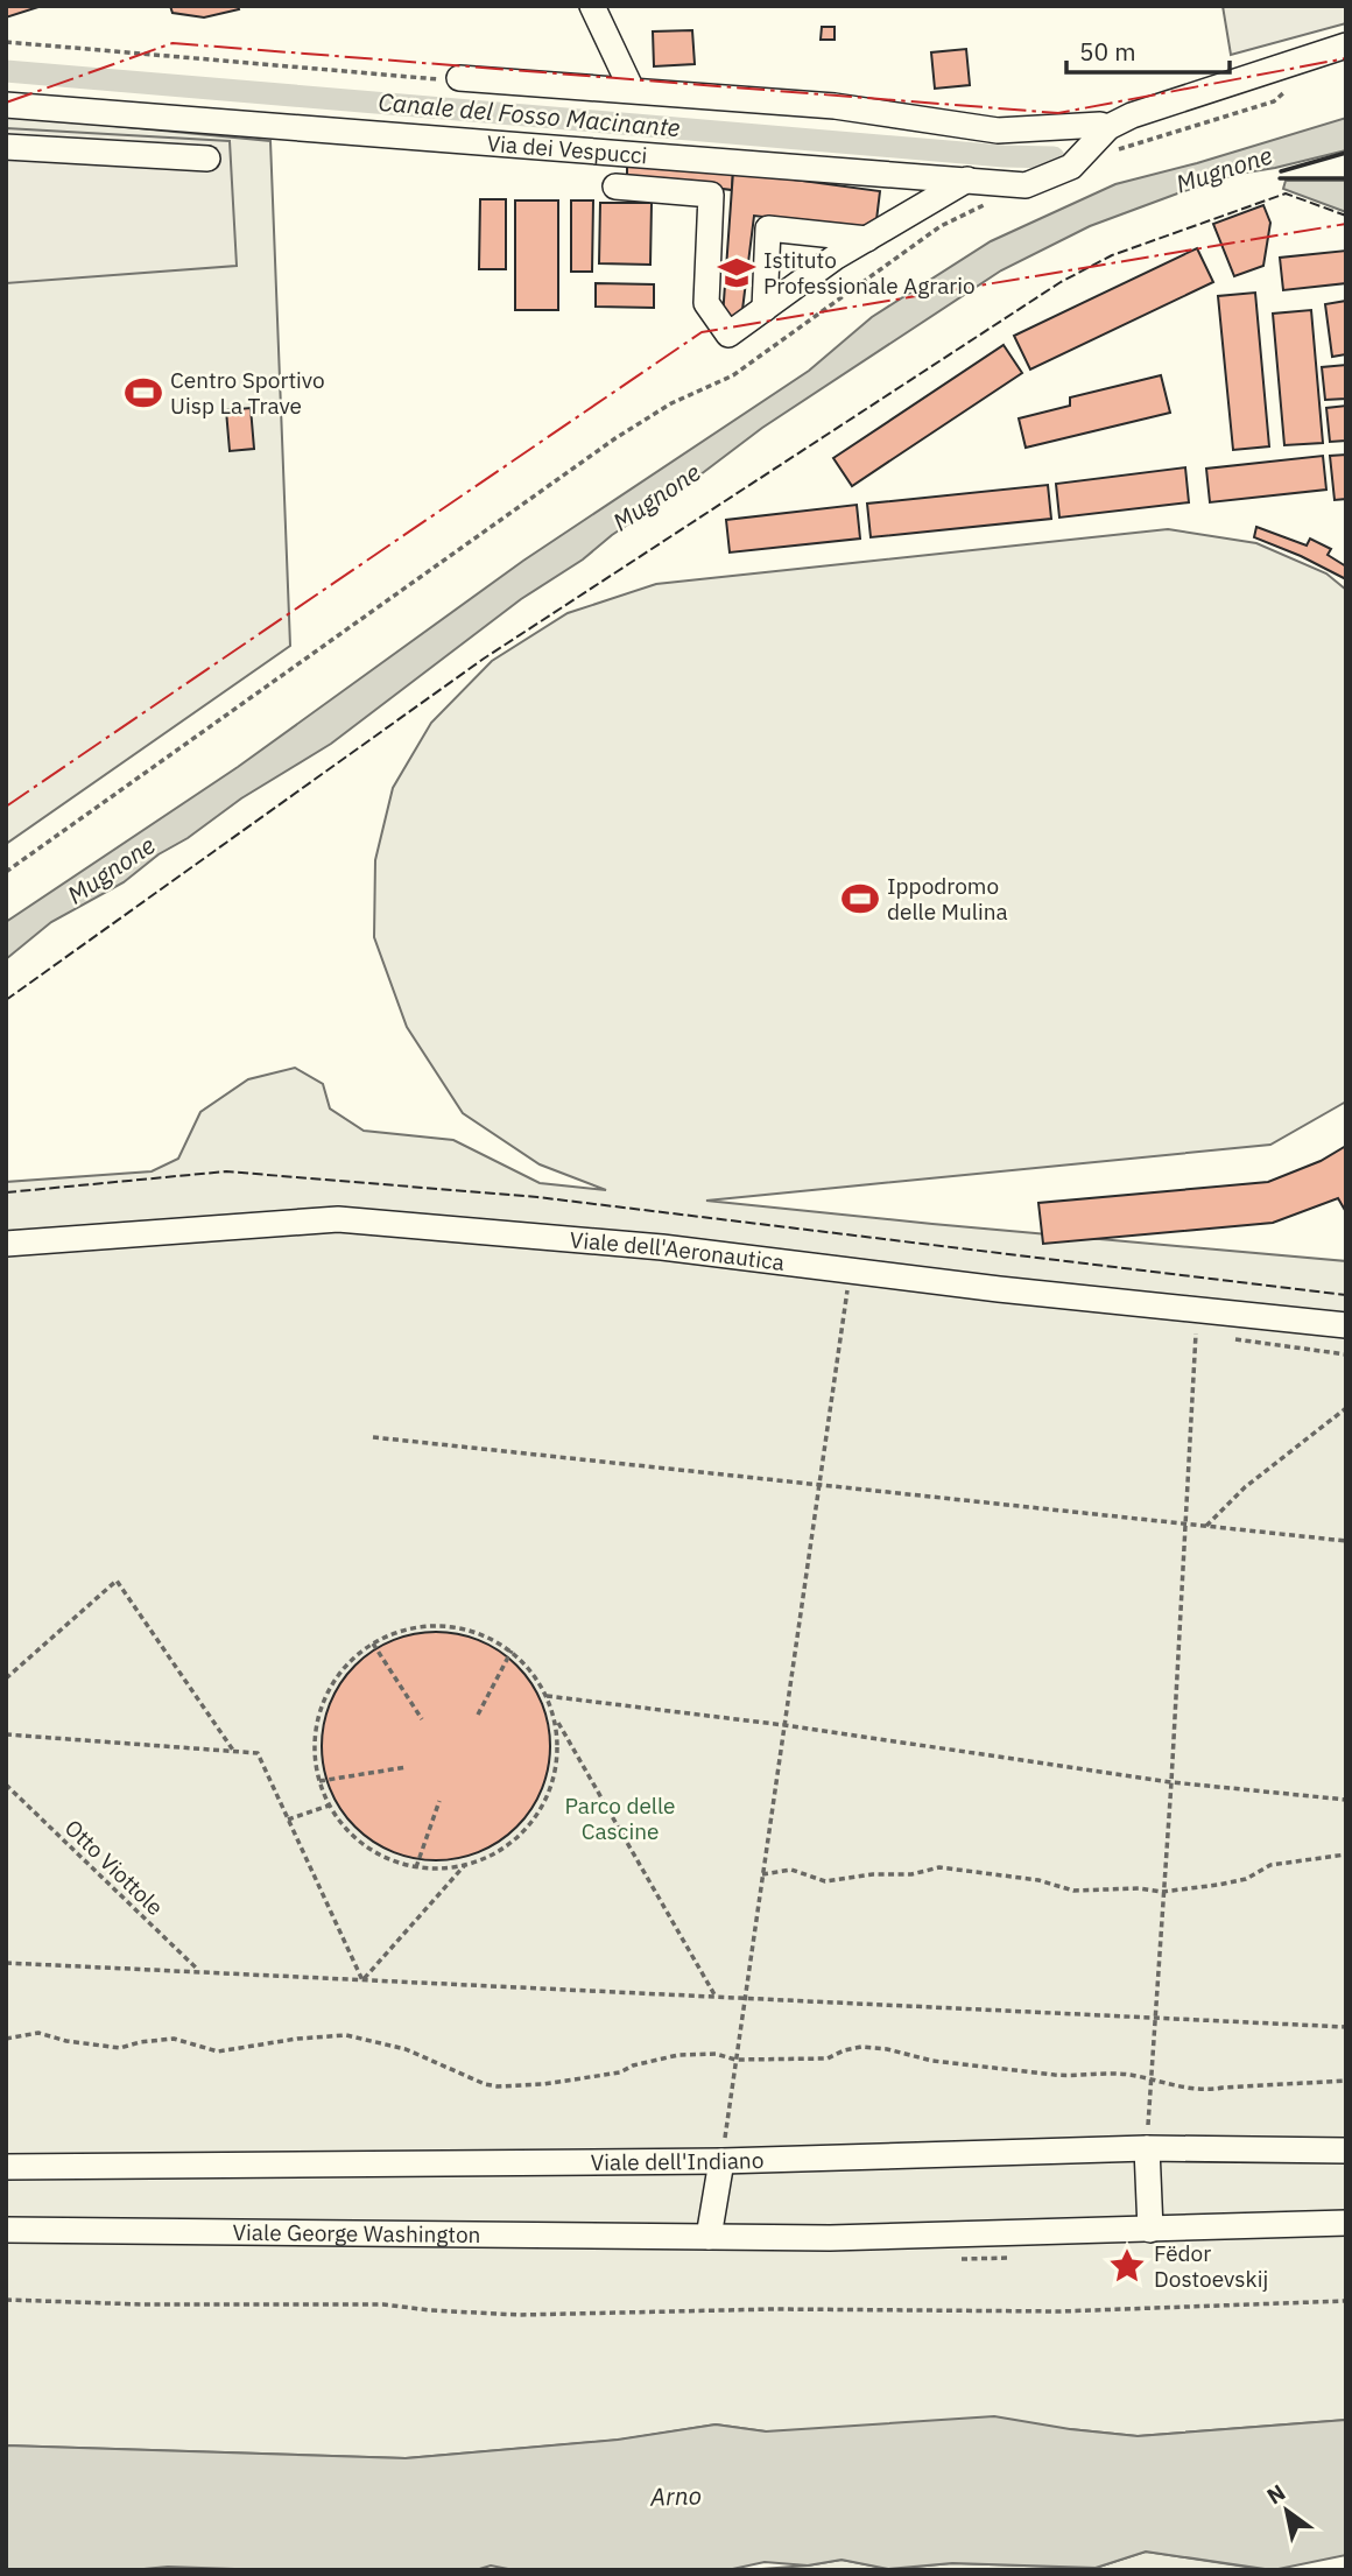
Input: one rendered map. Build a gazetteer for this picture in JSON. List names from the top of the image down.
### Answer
{
  "streets": {
    "street": [
      "Via dei Vespucci",
      "Viale dell'Aeronautica",
      "Viale dell'Indiano",
      "Viale George Washington"
    ],
    "path": ["Otto Viottole"]
  },
  "water": ["Canale del Fosso Macinante", "Mugnone", "Arno"],
  "parks": ["Parco delle Cascine"],
  "places": {
    "school or university": ["Istituto Professionale Agrario"],
    "sports": ["Centro Sportivo Uisp La Trave", "Ippodromo delle Mulina"],
    "place": ["Fëdor Dostoevskij"]
  },
  "scale_bar": "50 m",
  "north": "top left"
}
